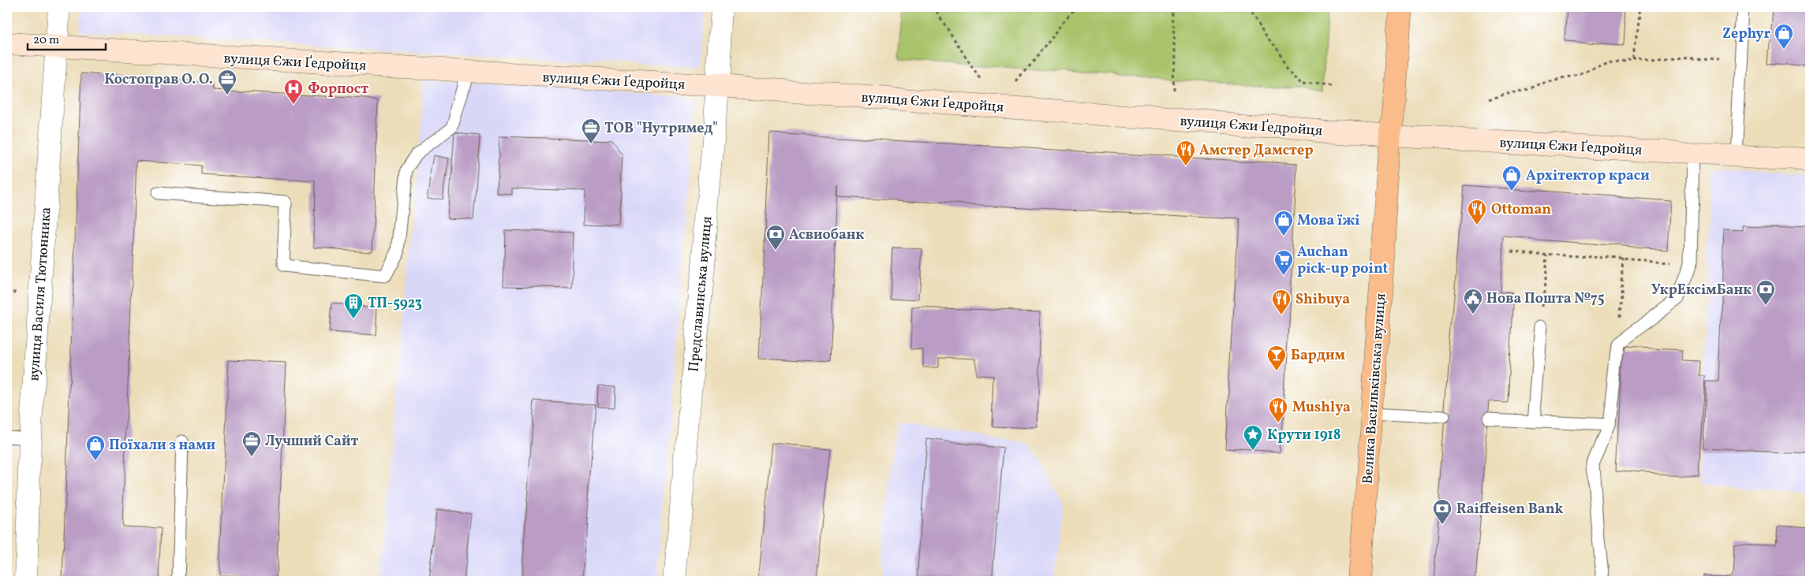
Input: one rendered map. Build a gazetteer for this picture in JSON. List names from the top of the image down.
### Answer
{
  "streets": {
    "main road": ["Велика Васильківська вулиця"],
    "street": ["вулиця Єжи Ґедройця", "вулиця Василя Тютюнника", "Предславинська вулиця"]
  },
  "crossings": [
    ["вулиця Єжи Ґедройця", "вулиця Василя Тютюнника"],
    ["вулиця Єжи Ґедройця", "Предславинська вулиця"],
    ["вулиця Єжи Ґедройця", "Велика Васильківська вулиця"]
  ],
  "places": {
    "shop": [
      "Zephyr",
      "Архітектор краси",
      "Мова їжі",
      "Поїхали з нами"
    ],
    "office": ["Костоправ О. О.", "ТОВ \"Нутримед\"", "Лучший Сайт"],
    "hospital": ["Форпост"],
    "restaurant": [
      "Амстер Дамстер",
      "Ottoman",
      "Shibuya",
      "Mushlya"
    ],
    "bank": ["Асвиобанк", "УкрЕксімБанк", "Raiffeisen Bank"],
    "supermarket": ["Auchan pick-up point"],
    "public building": ["Нова Пошта №75"],
    "building": ["ТП-5923"],
    "bar": ["Бардим"],
    "place": ["Крути 1918"]
  },
  "scale_bar": "20 m"
}
